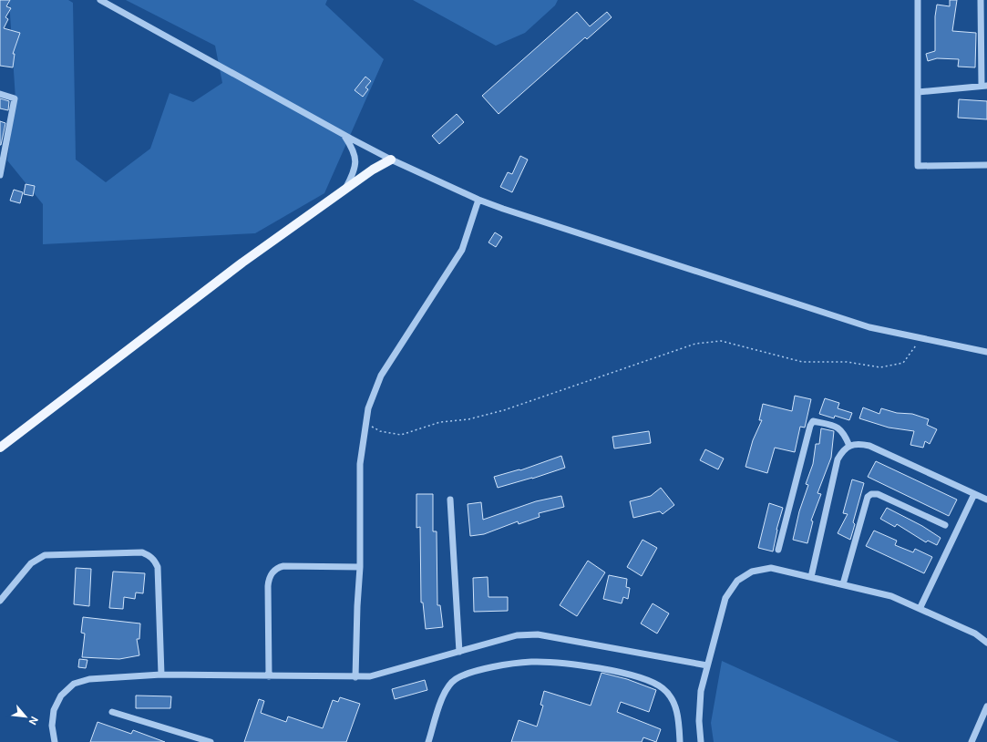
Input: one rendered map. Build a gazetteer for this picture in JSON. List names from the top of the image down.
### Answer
{
  "north": "bottom right"
}
